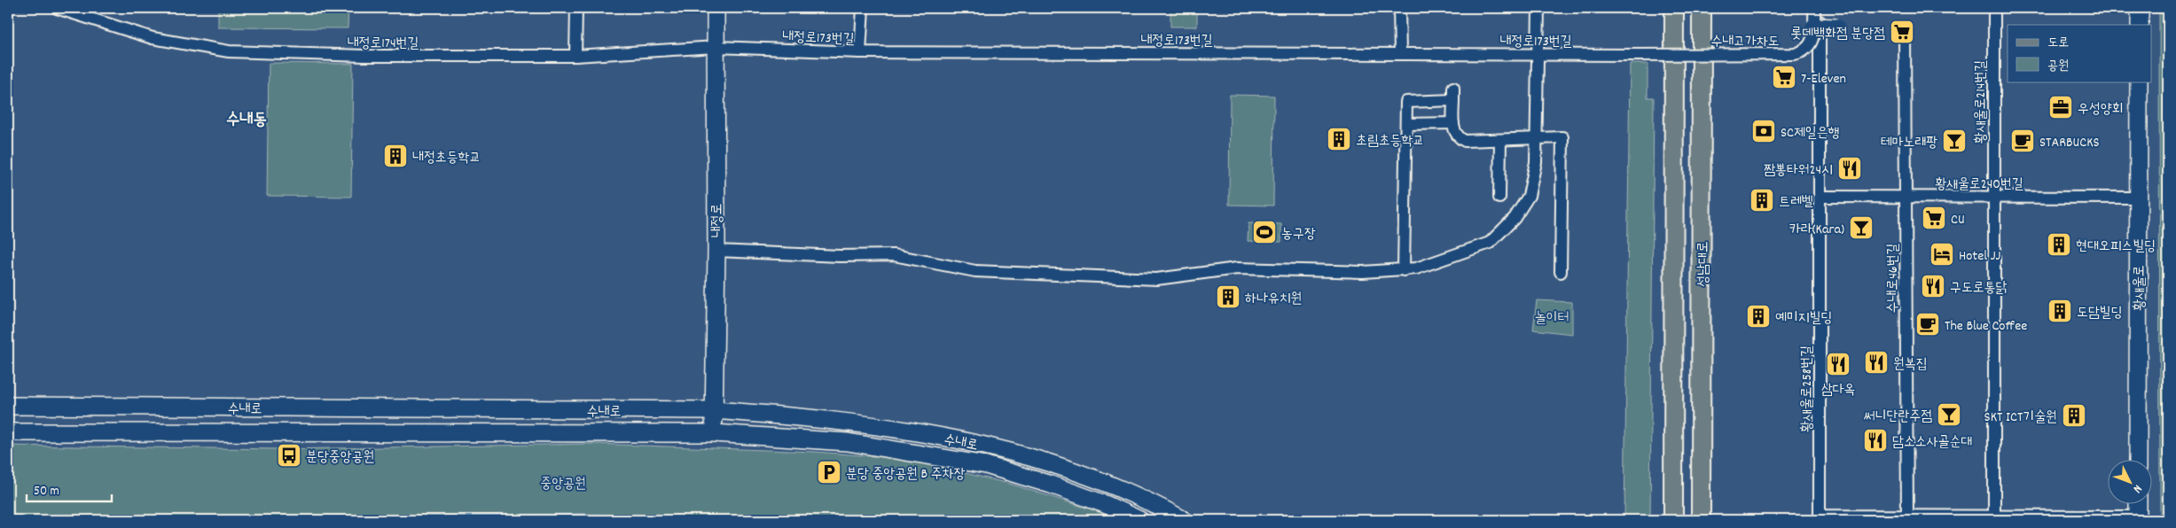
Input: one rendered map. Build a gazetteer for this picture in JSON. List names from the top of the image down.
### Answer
{
  "streets": {
    "main road": [
      "내정로",
      "성남대로",
      "황새울로",
      "수내로"
    ],
    "street": [
      "내정로173번길",
      "수내고가차도",
      "내정로174번길",
      "황새울로214번길",
      "황새울로240번길",
      "수내로46번길",
      "황새울로258번길"
    ]
  },
  "crossings": [
    ["내정로173번길", "수내고가차도"],
    ["내정로173번길", "내정로174번길"],
    ["내정로173번길", "내정로"],
    ["내정로174번길", "내정로"],
    ["황새울로214번길", "황새울로240번길"],
    ["황새울로240번길", "수내로46번길"],
    ["황새울로240번길", "황새울로"],
    ["황새울로240번길", "황새울로258번길"],
    ["내정로", "수내로"],
    ["수내로46번길", "황새울로258번길"]
  ],
  "districts": ["수내동"],
  "parks": ["놀이터", "중앙공원"],
  "places": {
    "supermarket": ["롯데백화점 분당점", "7-Eleven", "CU"],
    "office": ["우성양회"],
    "bank": ["SC제일은행"],
    "building": [
      "초림초등학교",
      "내정초등학교",
      "트레벨",
      "현대오피스빌딩",
      "하나유치원",
      "도담빌딩",
      "예미지빌딩",
      "SKT ICT기술원"
    ],
    "bar": ["테마노래팡", "카라(Kara)", "써니단란주점"],
    "cafe": ["STARBUCKS", "The Blue Coffee"],
    "restaurant": [
      "짬뽕타워24시",
      "구도로통닭",
      "원복집",
      "삼다옥",
      "담소소사골순대"
    ],
    "sports": ["농구장"],
    "hotel": ["Hotel JJ"],
    "bus stop": ["분당중앙공원"],
    "parking": ["분당 중앙공원 B 주차장"]
  },
  "legend": ["도로", "공원"],
  "scale_bar": "50 m",
  "north": "bottom right"
}
